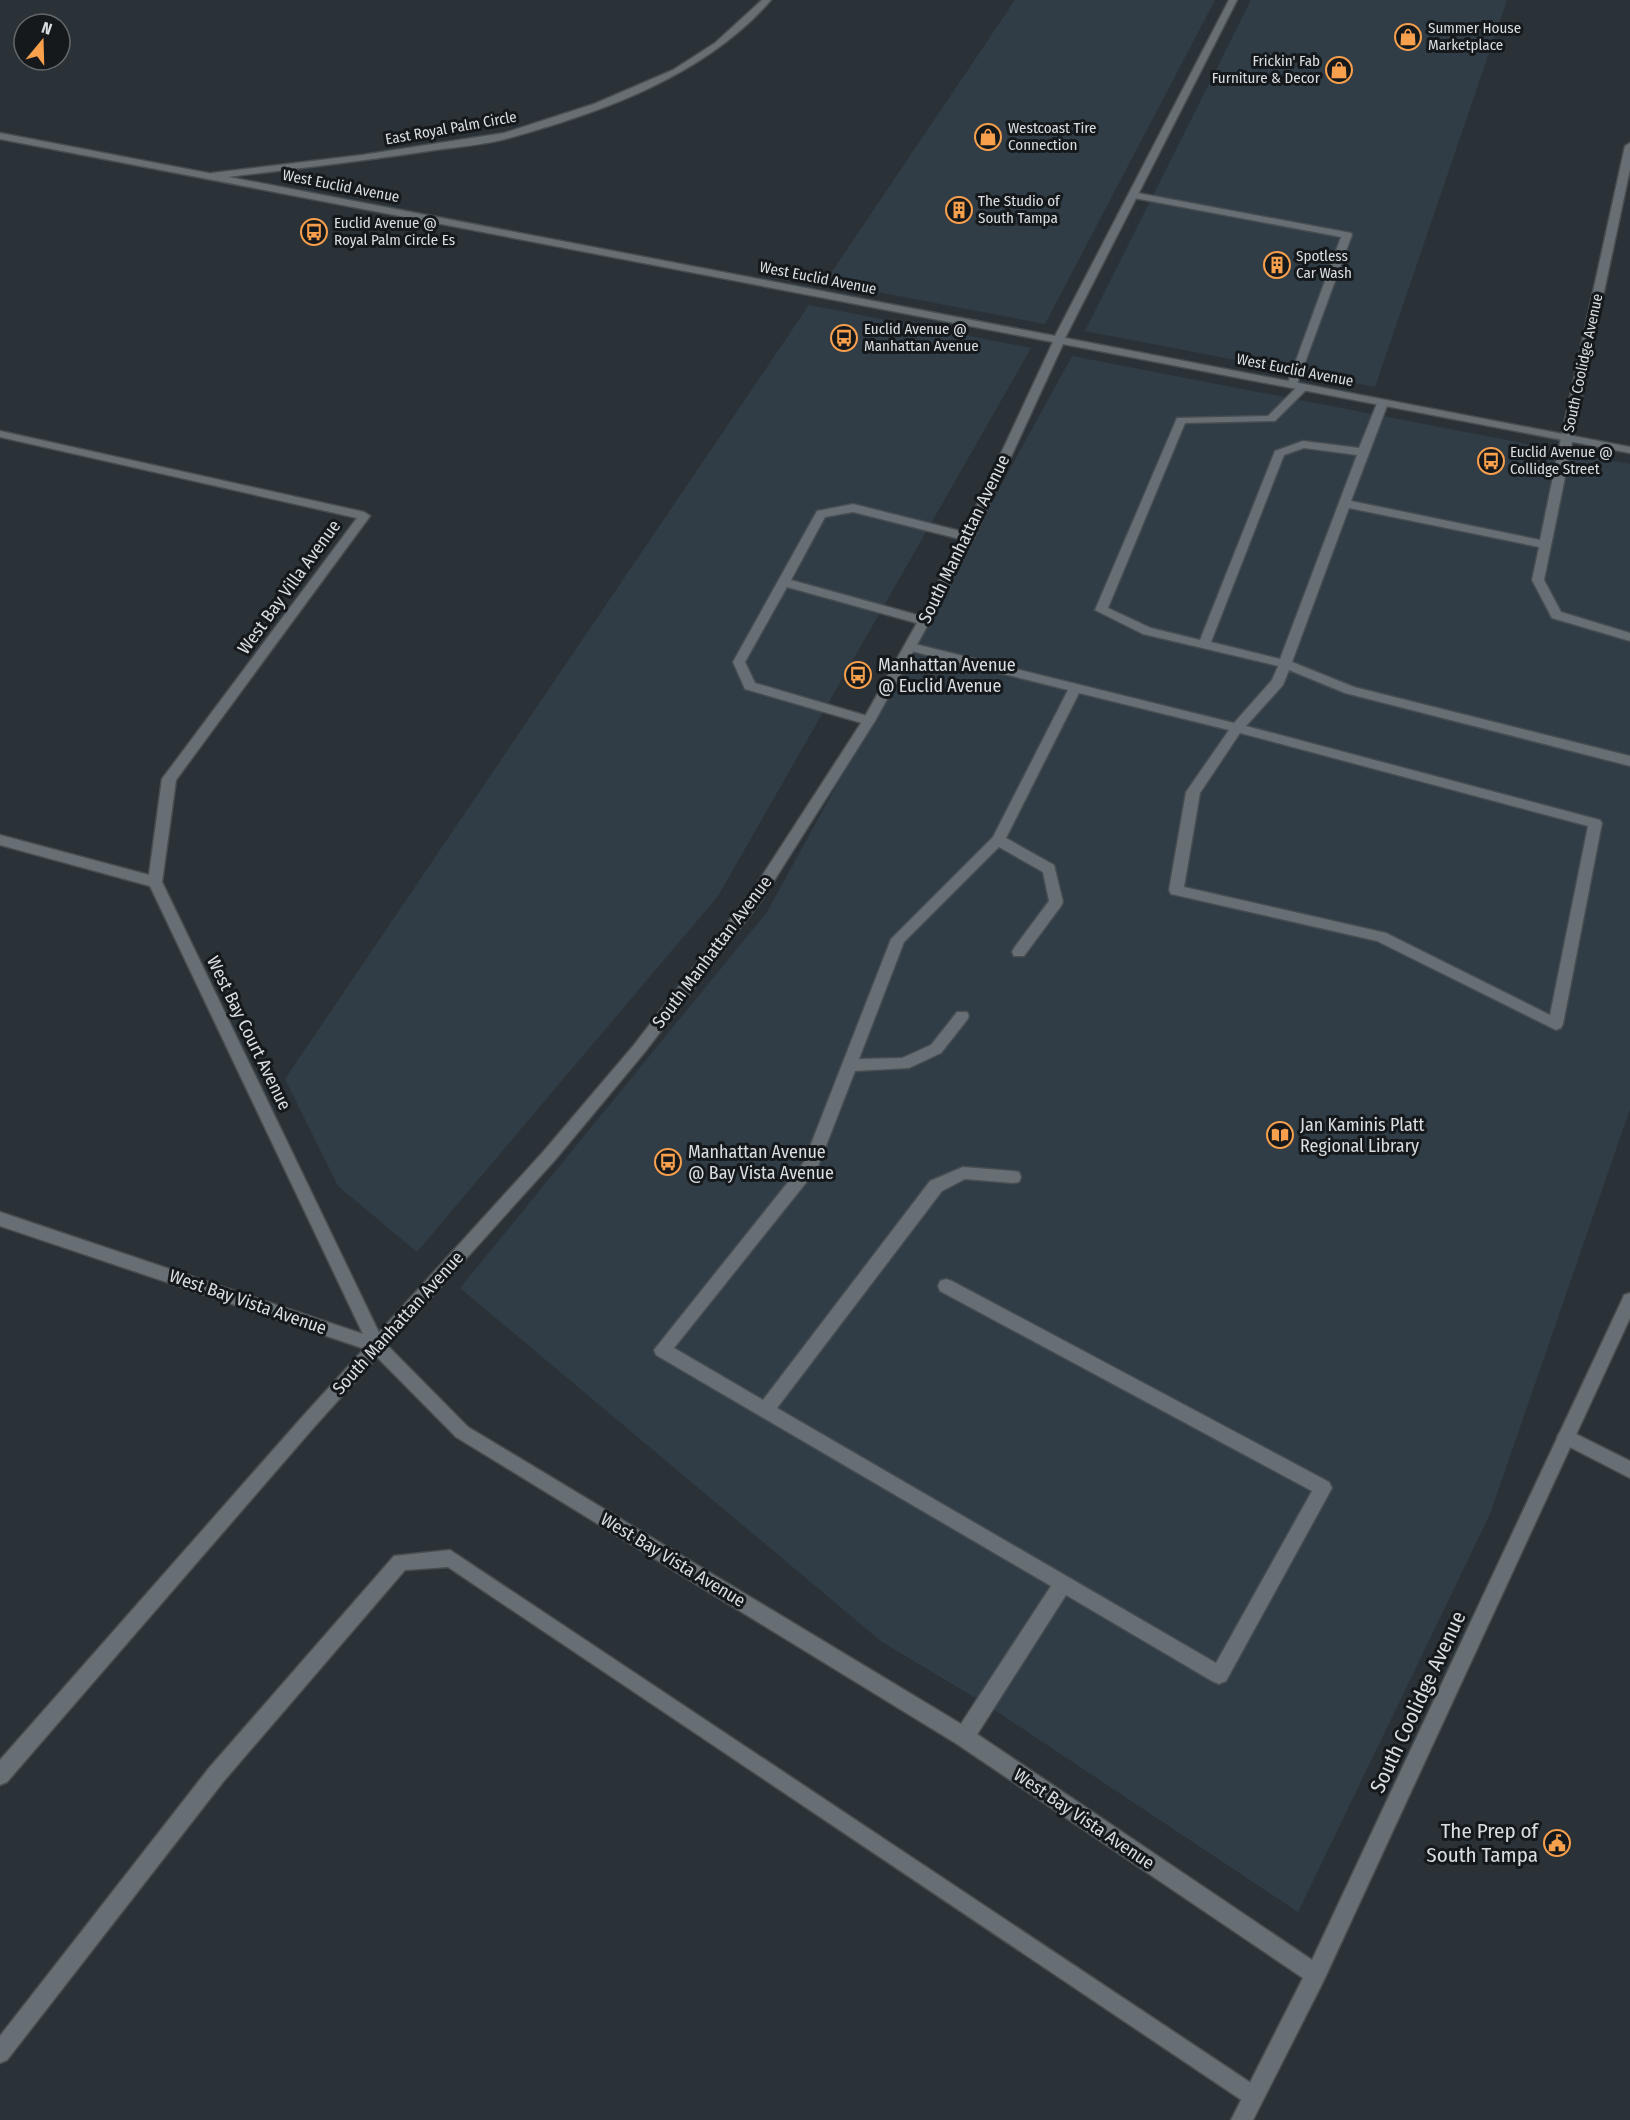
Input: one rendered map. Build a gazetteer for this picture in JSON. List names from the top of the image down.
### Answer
{
  "streets": {
    "street": [
      "East Royal Palm Circle",
      "West Euclid Avenue",
      "South Coolidge Avenue",
      "South Manhattan Avenue",
      "West Bay Villa Avenue",
      "West Bay Court Avenue",
      "West Bay Vista Avenue"
    ]
  },
  "crossings": [
    ["East Royal Palm Circle", "West Euclid Avenue"],
    ["West Euclid Avenue", "South Coolidge Avenue"],
    ["West Euclid Avenue", "South Manhattan Avenue"],
    ["South Coolidge Avenue", "West Bay Vista Avenue"],
    ["South Manhattan Avenue", "West Bay Court Avenue"],
    ["South Manhattan Avenue", "West Bay Vista Avenue"],
    ["West Bay Villa Avenue", "West Bay Court Avenue"],
    ["West Bay Court Avenue", "West Bay Vista Avenue"]
  ],
  "places": {
    "shop": ["Summer House Marketplace", "Frickin' Fab Furniture & Decor", "Westcoast Tire Connection"],
    "building": ["The Studio of South Tampa", "Spotless Car Wash"],
    "bus stop": [
      "Euclid Avenue @ Royal Palm Circle Es",
      "Euclid Avenue @ Manhattan Avenue",
      "Euclid Avenue @ Collidge Street",
      "Manhattan Avenue @ Euclid Avenue",
      "Manhattan Avenue @ Bay Vista Avenue"
    ],
    "library": ["Jan Kaminis Platt Regional Library"],
    "public building": ["The Prep of South Tampa"]
  },
  "north": "top"
}
